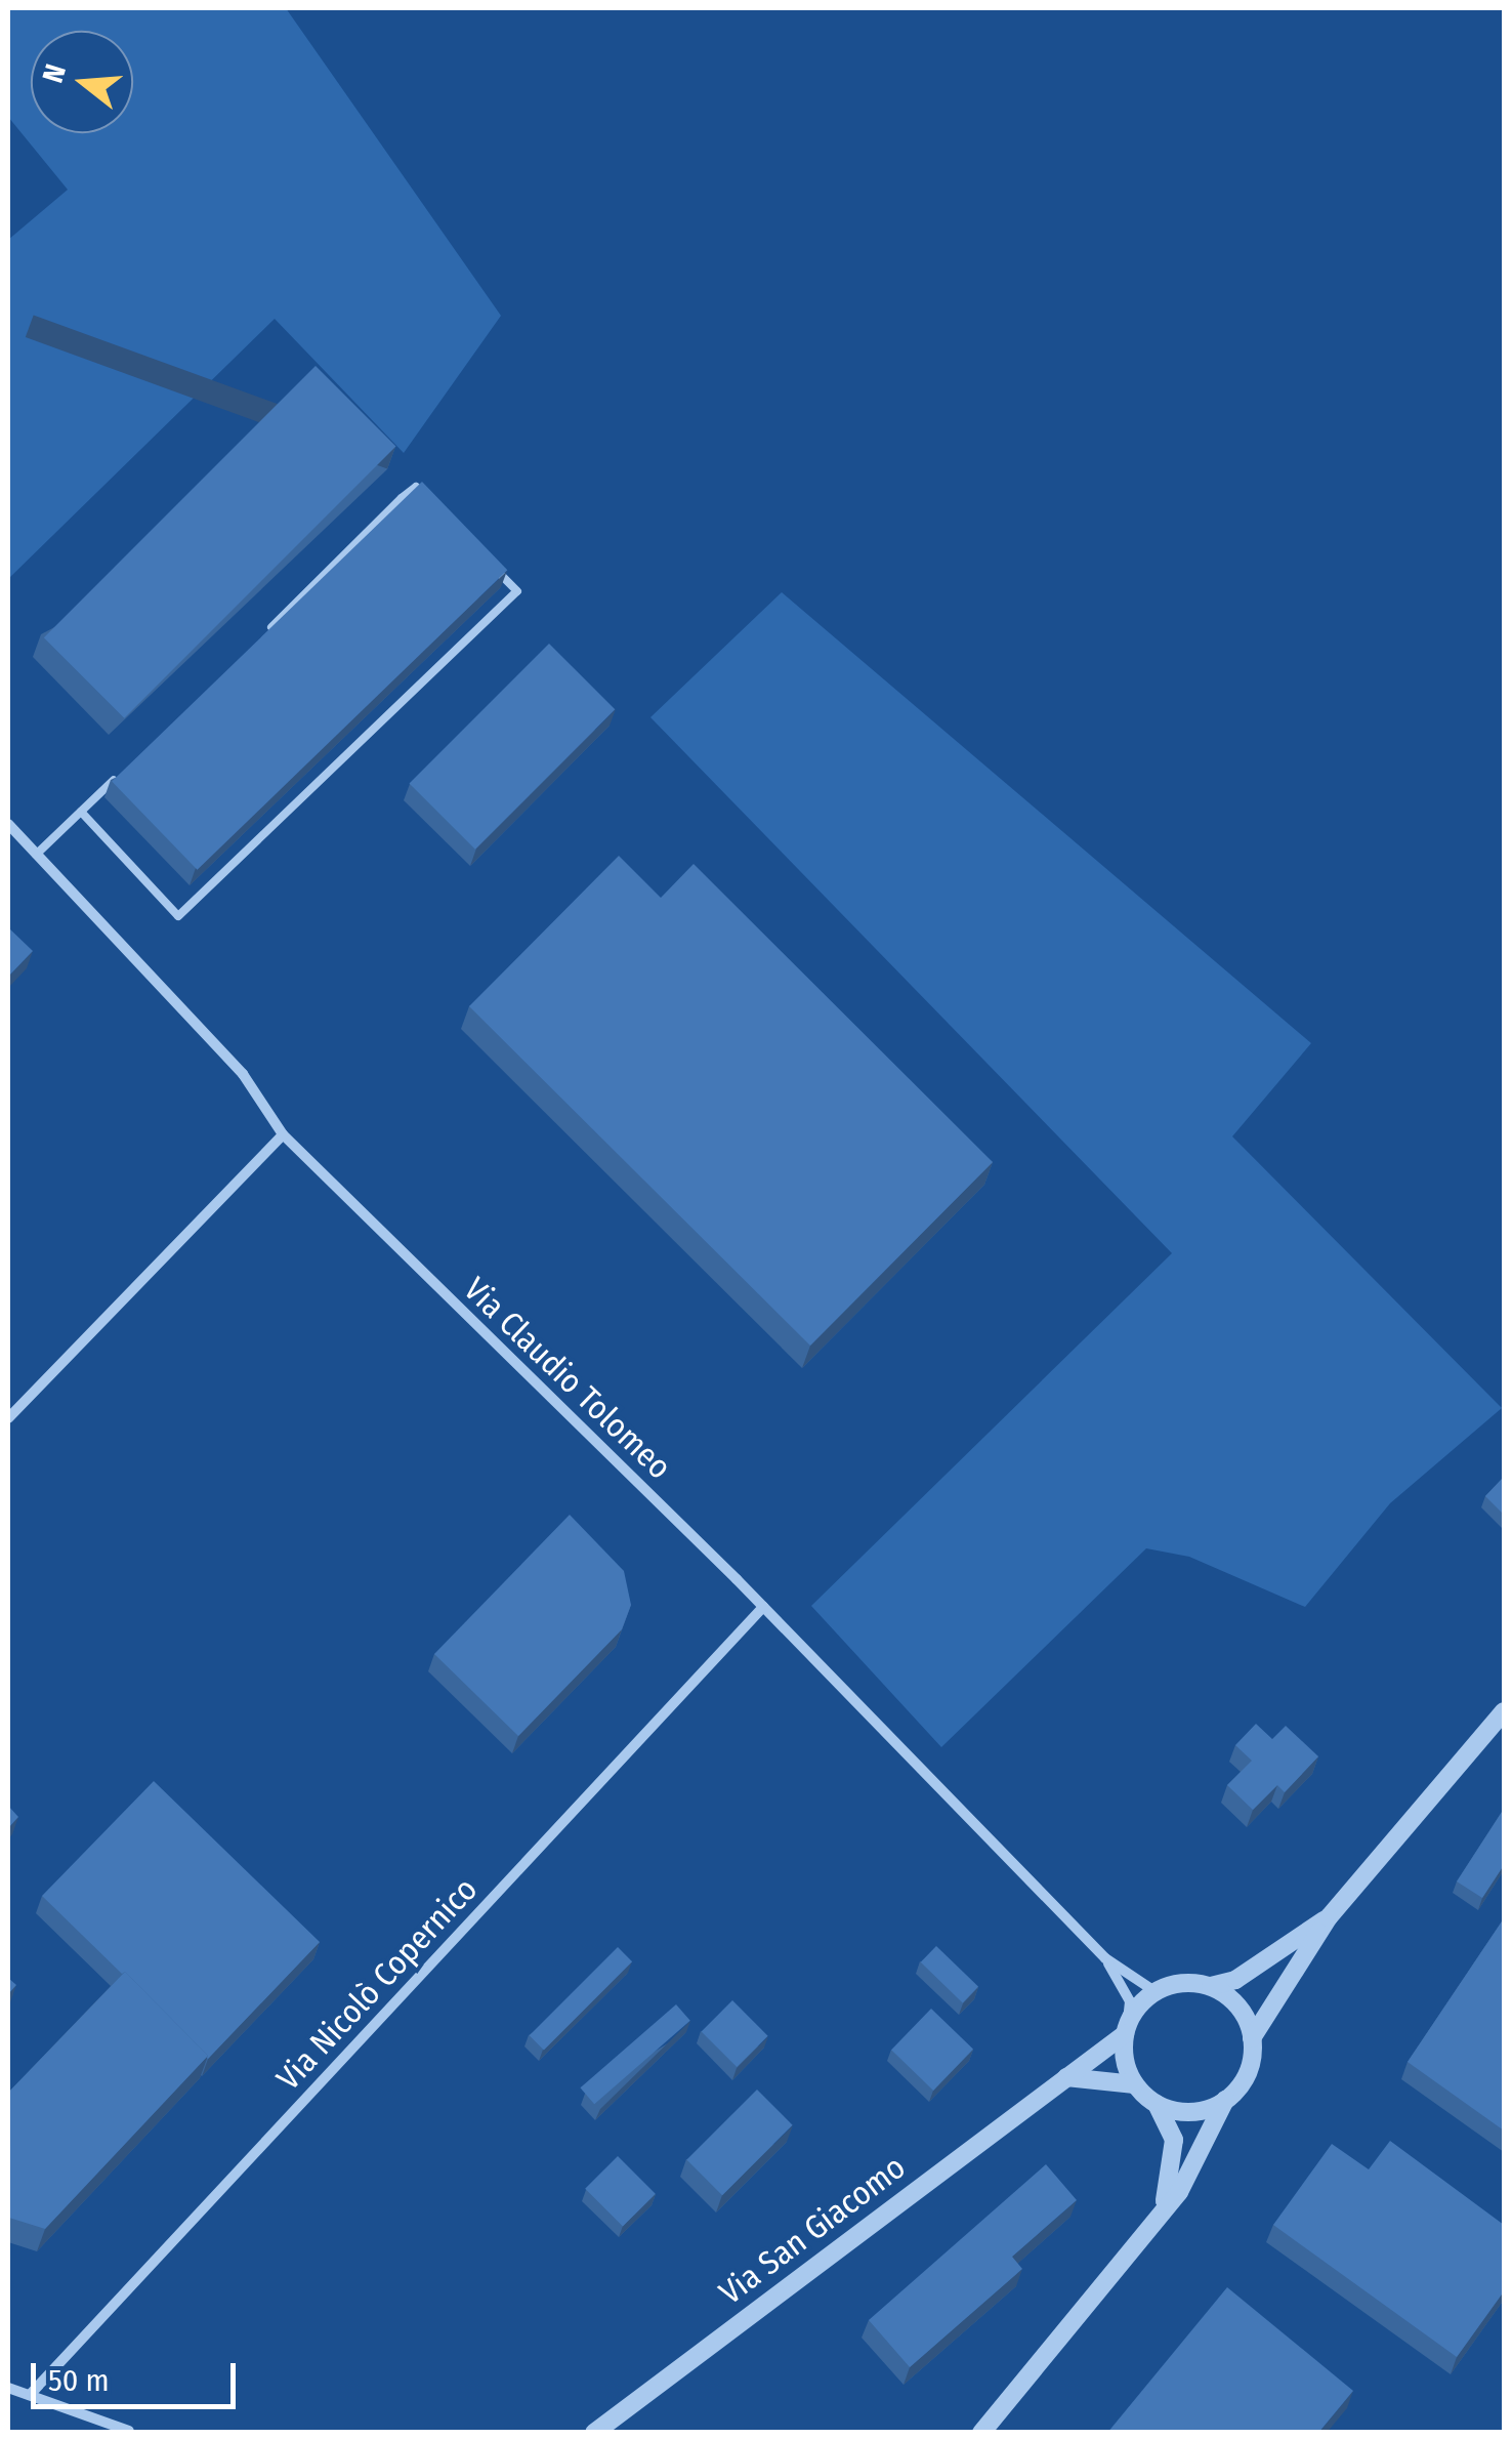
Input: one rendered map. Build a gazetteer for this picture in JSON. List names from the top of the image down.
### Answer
{
  "streets": {
    "street": ["Via Claudio Tolomeo", "Via Nicolò Copernico", "Via San Giacomo"]
  },
  "crossings": [
    ["Via Claudio Tolomeo", "Via Nicolò Copernico"],
    ["Via Claudio Tolomeo", "Via San Giacomo"]
  ],
  "scale_bar": "50 m",
  "north": "left"
}
